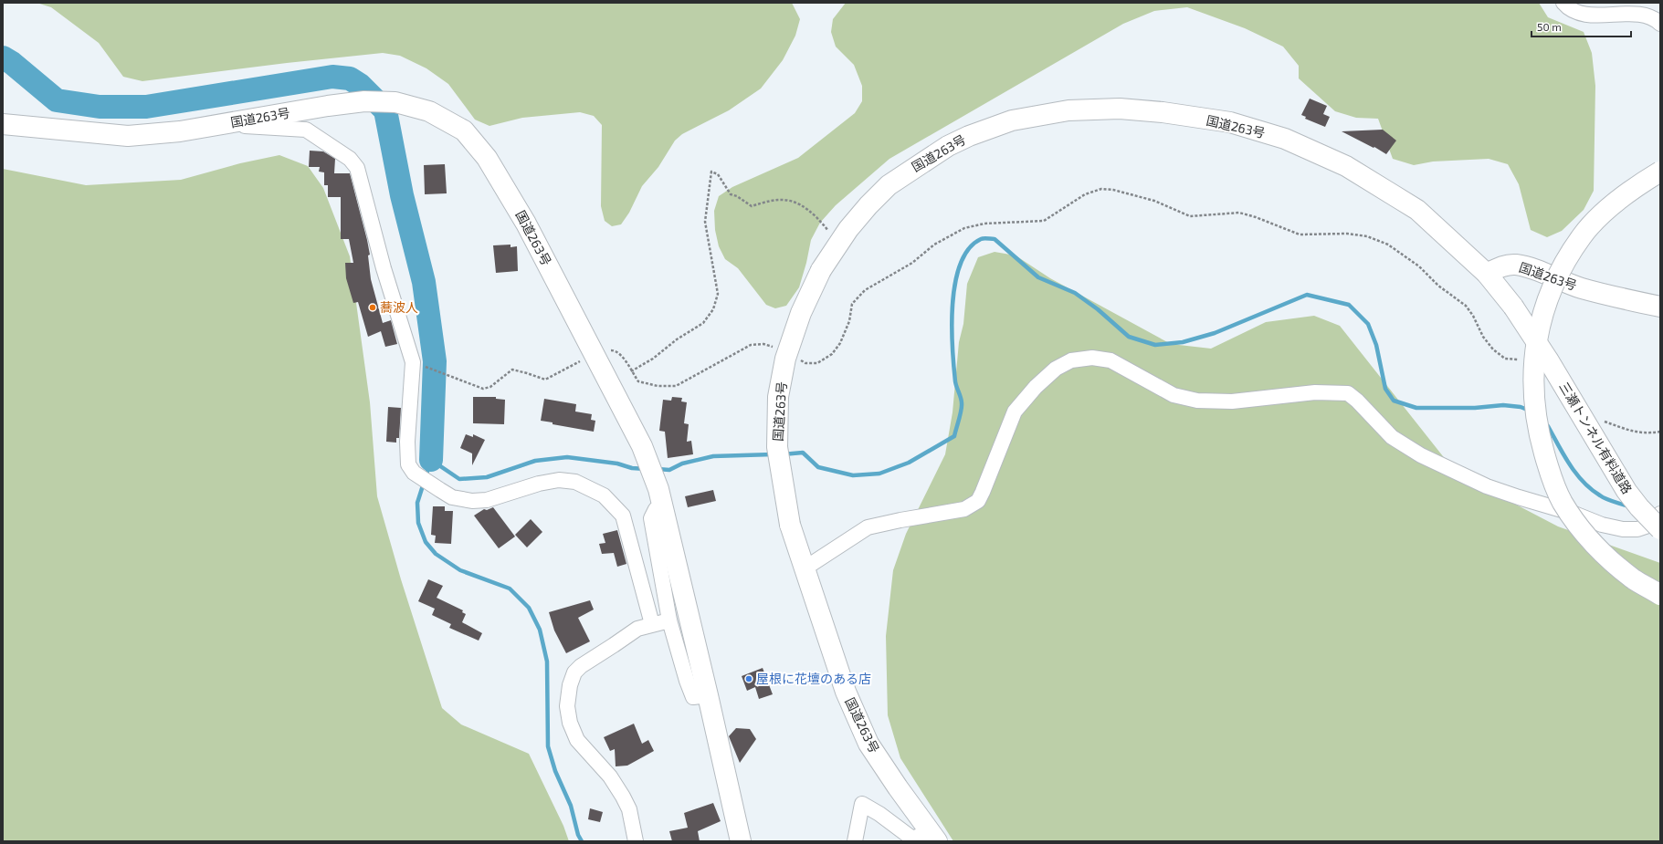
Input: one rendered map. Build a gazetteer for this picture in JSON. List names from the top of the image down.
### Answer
{
  "streets": {
    "highway": ["国道263号", "三瀬トンネル有料道路"]
  },
  "crossings": [
    ["国道263号", "三瀬トンネル有料道路"]
  ],
  "places": ["蕎波人", "屋根に花壇のある店"],
  "scale_bar": "50 m"
}
